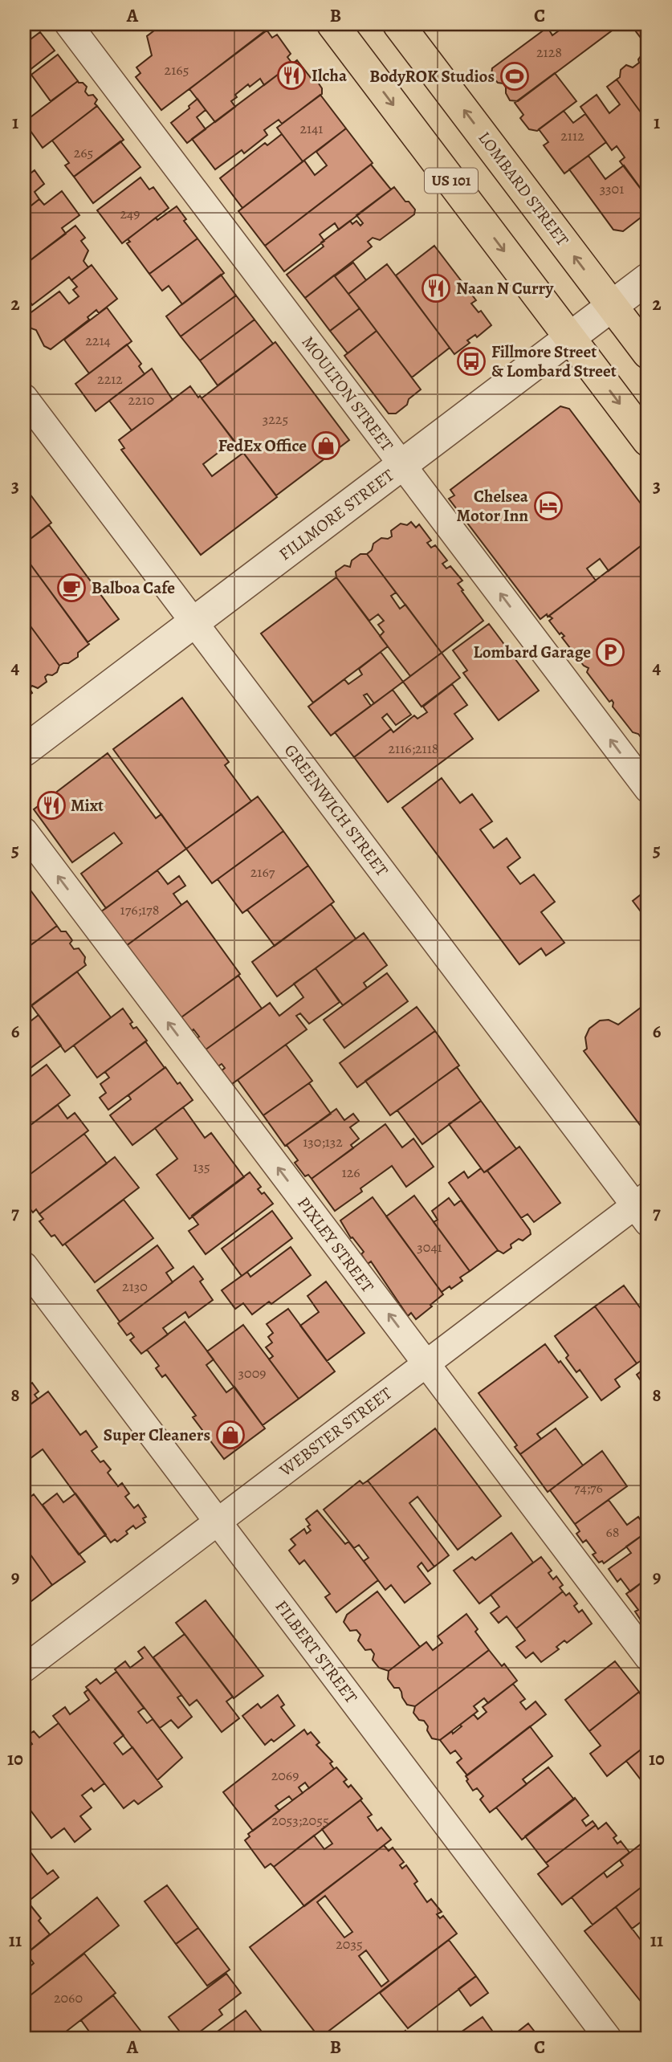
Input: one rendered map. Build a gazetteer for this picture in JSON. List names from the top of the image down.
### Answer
{
  "streets": {
    "highway": ["US 101", "LOMBARD STREET"],
    "street": [
      "MOULTON STREET",
      "FILLMORE STREET",
      "GREENWICH STREET",
      "PIXLEY STREET",
      "WEBSTER STREET",
      "FILBERT STREET"
    ]
  },
  "crossings": [
    ["US 101", "FILLMORE STREET"],
    ["LOMBARD STREET", "FILLMORE STREET"],
    ["MOULTON STREET", "FILLMORE STREET"],
    ["FILLMORE STREET", "GREENWICH STREET"],
    ["GREENWICH STREET", "WEBSTER STREET"],
    ["PIXLEY STREET", "WEBSTER STREET"],
    ["WEBSTER STREET", "FILBERT STREET"]
  ],
  "one_way": ["MOULTON STREET", "PIXLEY STREET"],
  "places": {
    "restaurant": ["Ilcha", "Naan N Curry", "Mixt"],
    "sports": ["BodyROK Studios"],
    "bus stop": ["Fillmore Street & Lombard Street"],
    "shop": ["FedEx Office", "Super Cleaners"],
    "hotel": ["Chelsea Motor Inn"],
    "cafe": ["Balboa Cafe"],
    "parking": ["Lombard Garage"]
  },
  "house_numbers": [
    "2128",
    "2165",
    "2141",
    "2112",
    "265",
    "3301",
    "249",
    "2214",
    "2212",
    "2210",
    "3225",
    "2116;2118",
    "2167",
    "176;178",
    "130;132",
    "135",
    "126",
    "3041",
    "2130",
    "3009",
    "74;76",
    "68",
    "2069",
    "2053;2055",
    "2035",
    "2060"
  ],
  "grid": {
    "columns": ["A", "B", "C"],
    "rows": [
      "1",
      "2",
      "3",
      "4",
      "5",
      "6",
      "7",
      "8",
      "9",
      "10",
      "11"
    ]
  }
}
